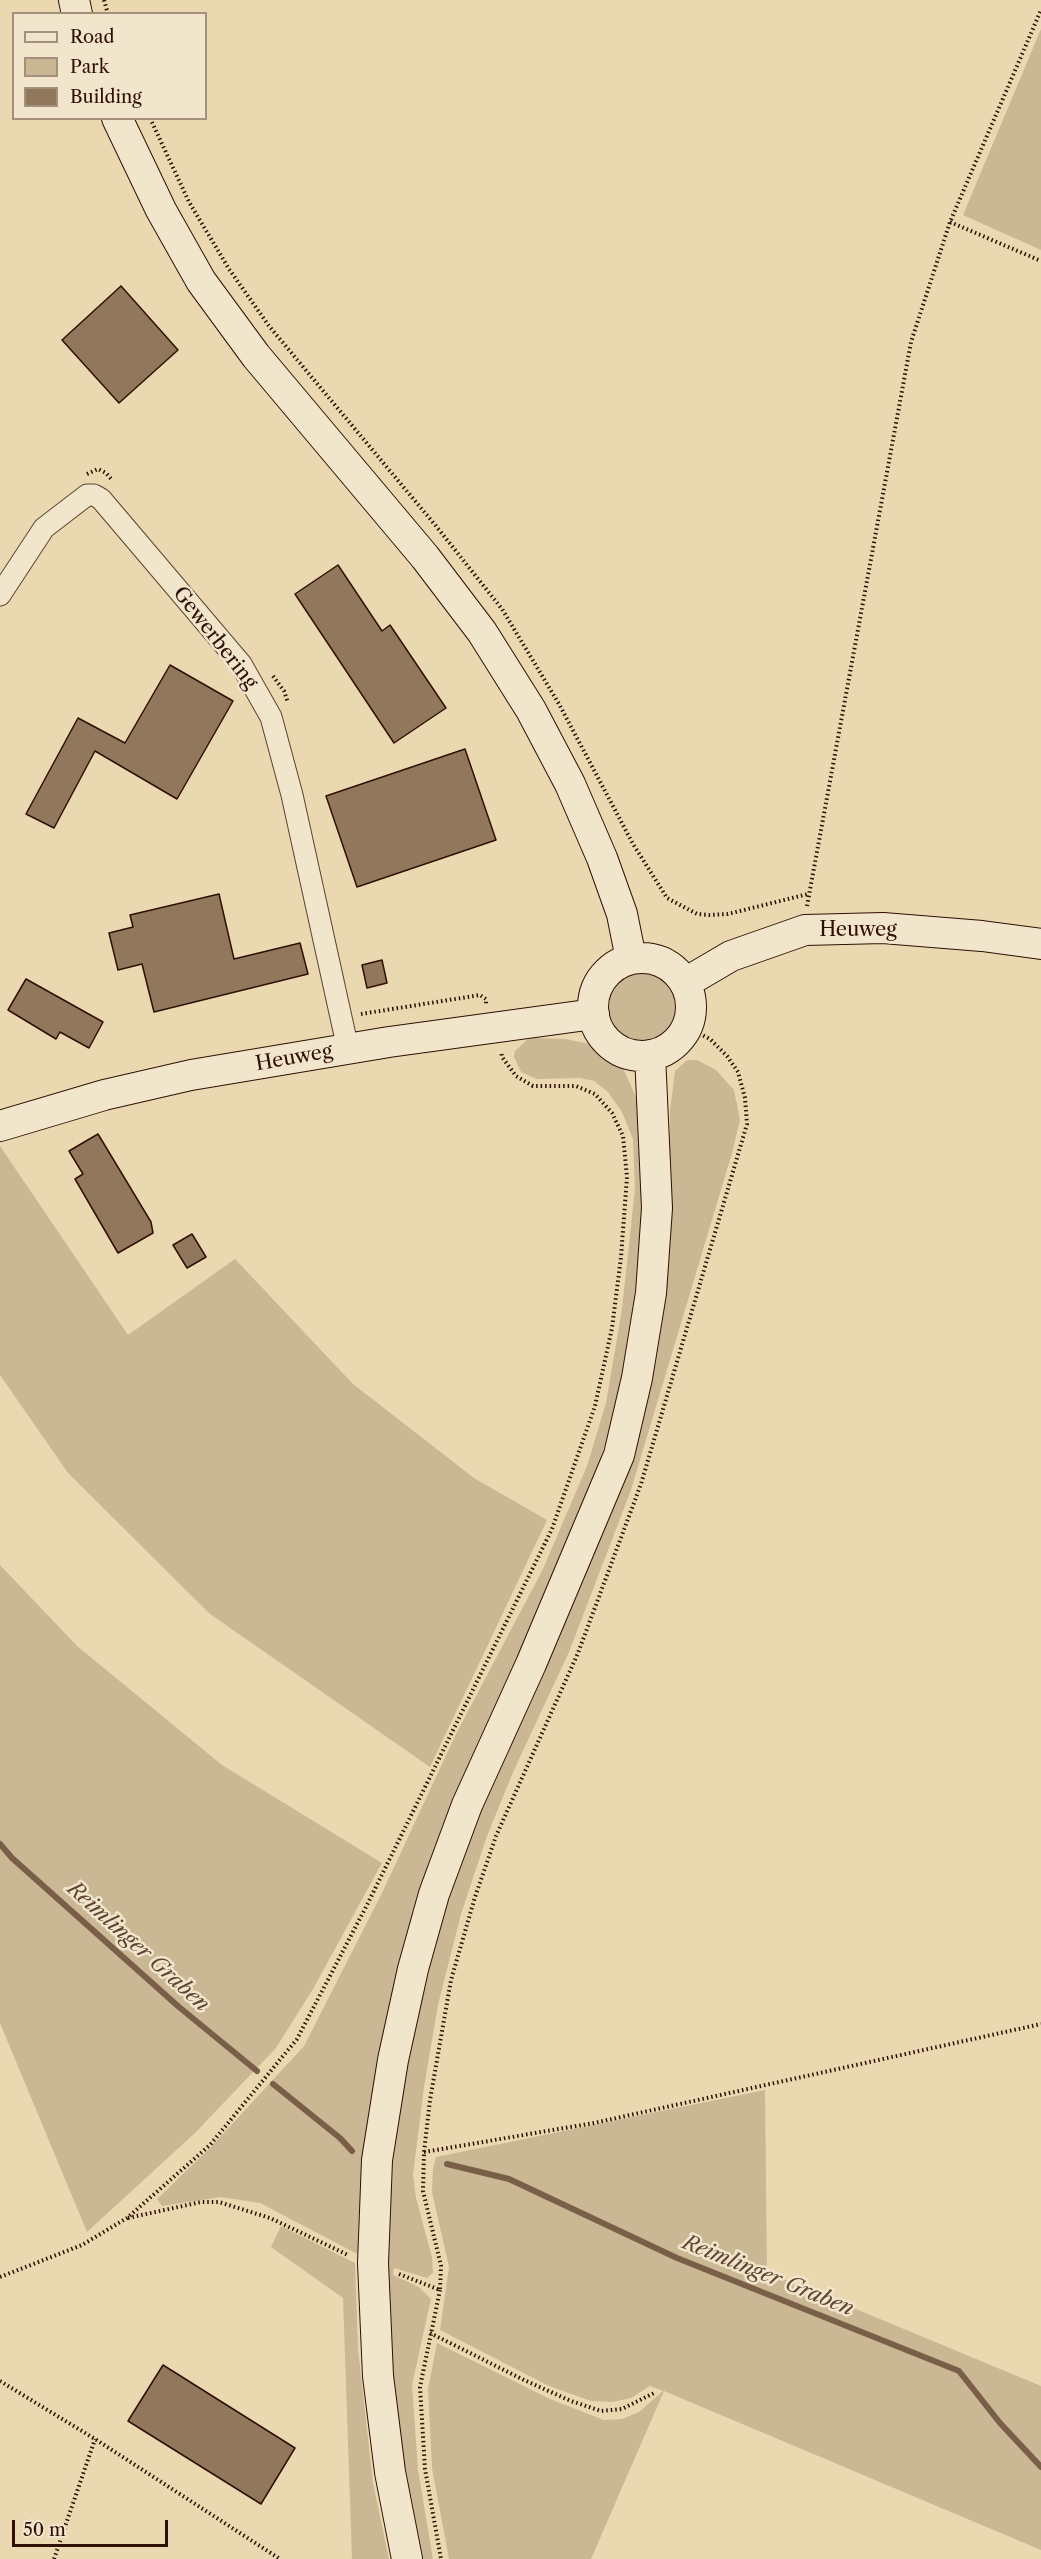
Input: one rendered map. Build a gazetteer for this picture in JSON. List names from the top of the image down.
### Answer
{
  "streets": {
    "main road": ["Heuweg"],
    "street": ["Gewerbering"]
  },
  "crossings": [
    ["Gewerbering", "Heuweg"]
  ],
  "water": ["Reimlinger Graben"],
  "legend": ["Road", "Park", "Building"],
  "scale_bar": "50 m"
}
